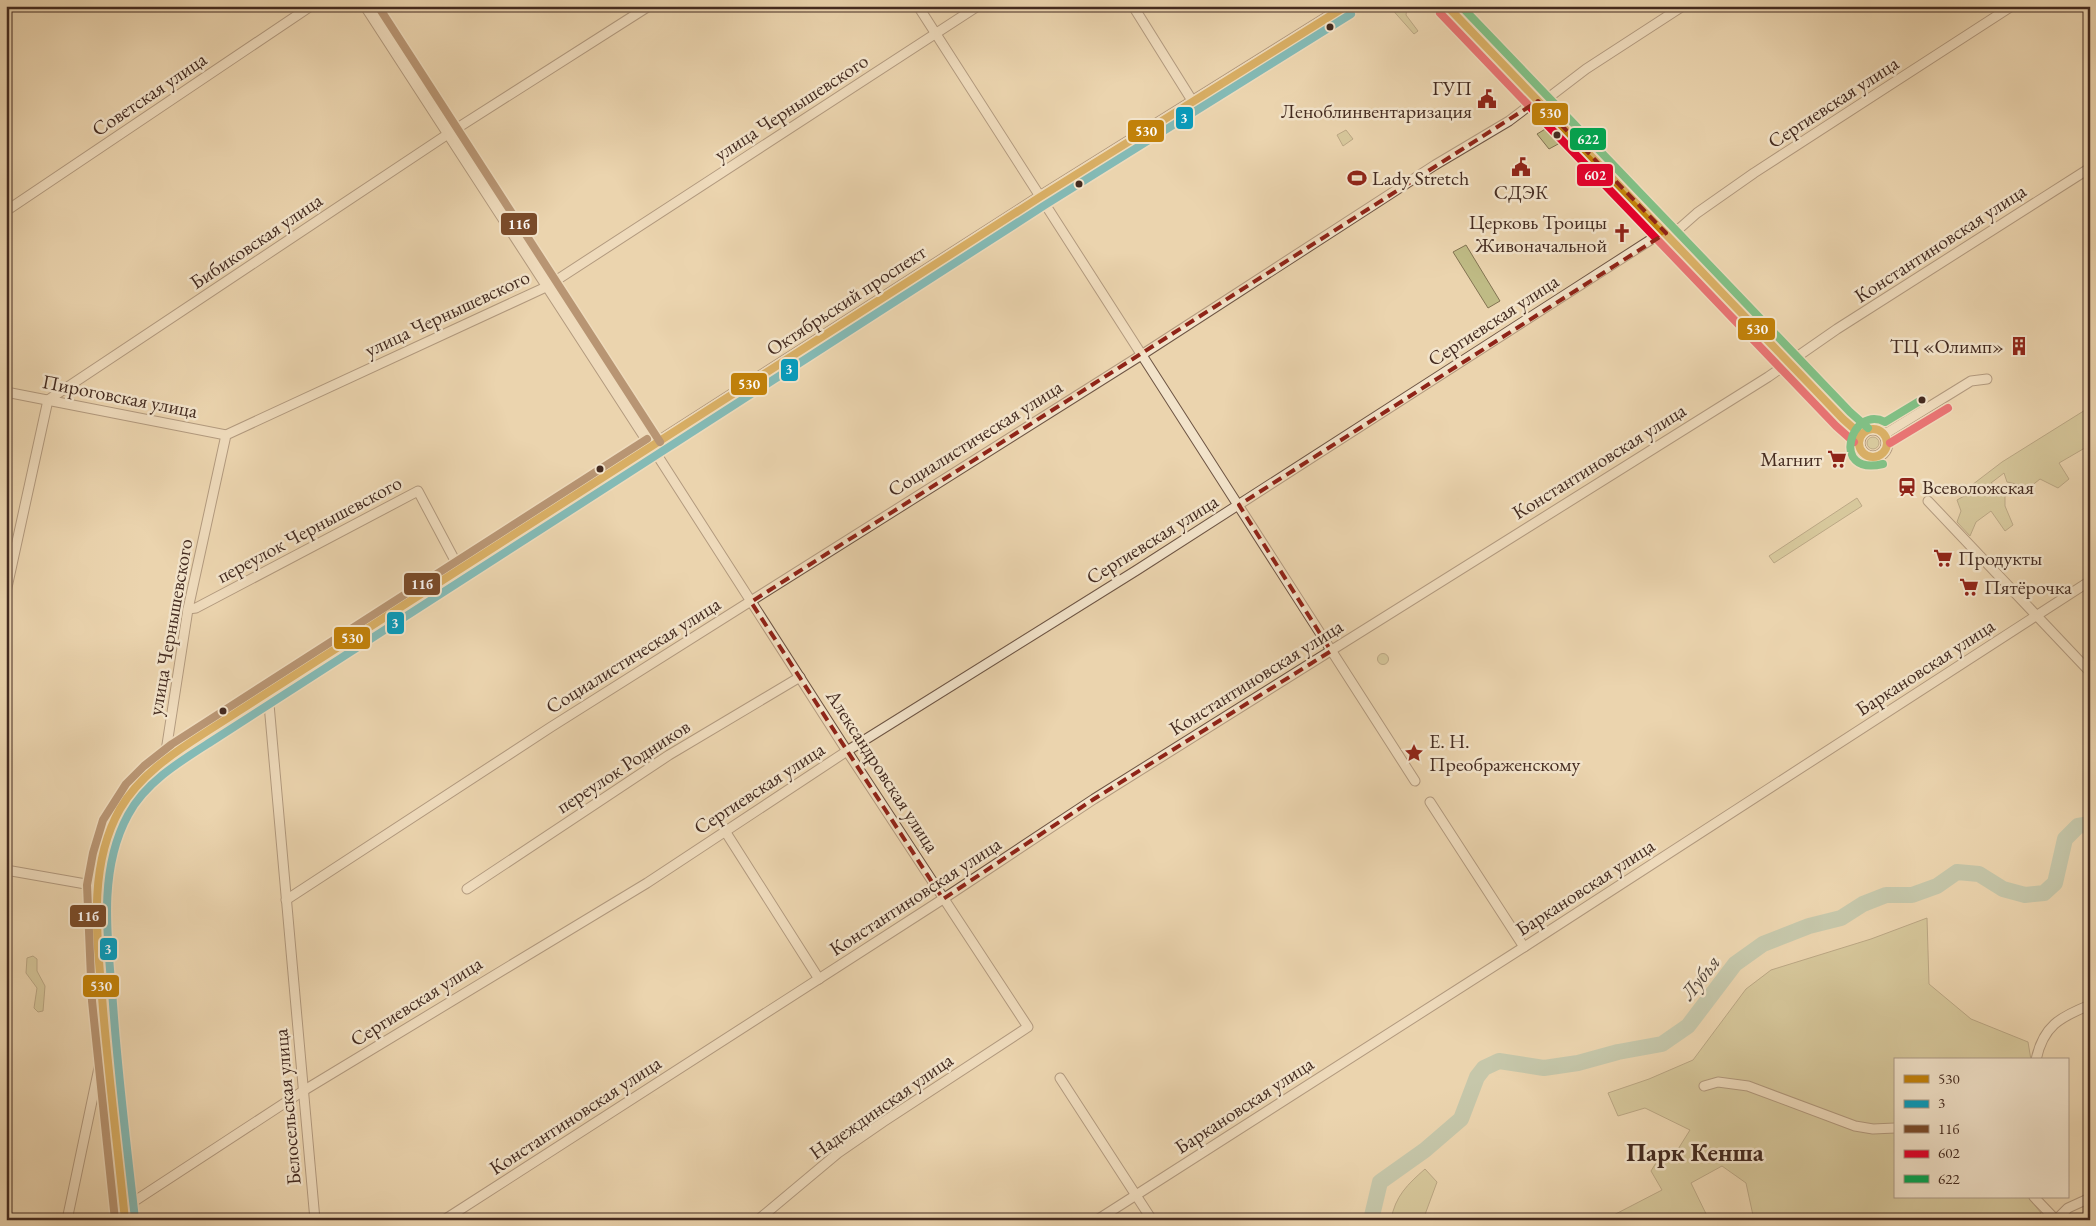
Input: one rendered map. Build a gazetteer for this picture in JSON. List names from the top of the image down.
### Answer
{
  "streets": {
    "street": [
      "Советская улица",
      "Сергиевская улица",
      "улица Чернышевского",
      "Бибиковская улица",
      "Константиновская улица",
      "Октябрьский проспект",
      "Пироговская улица",
      "Социалистическая улица",
      "переулок Чернышевского",
      "Баркановская улица",
      "переулок Родников",
      "Александровская улица",
      "Надеждинская улица",
      "Белосельская улица"
    ]
  },
  "crossings": [
    ["Сергиевская улица", "Октябрьский проспект"],
    ["Сергиевская улица", "Александровская улица"],
    ["Сергиевская улица", "Белосельская улица"],
    ["улица Чернышевского", "Октябрьский проспект"],
    ["улица Чернышевского", "Пироговская улица"],
    ["улица Чернышевского", "переулок Чернышевского"],
    ["улица Чернышевского", "Александровская улица"],
    ["Бибиковская улица", "Пироговская улица"],
    ["Бибиковская улица", "Александровская улица"],
    ["Константиновская улица", "Александровская улица"],
    ["Октябрьский проспект", "переулок Чернышевского"],
    ["Октябрьский проспект", "Александровская улица"],
    ["Октябрьский проспект", "Белосельская улица"],
    ["Социалистическая улица", "Александровская улица"],
    ["Социалистическая улица", "Белосельская улица"],
    ["переулок Родников", "Александровская улица"],
    ["Александровская улица", "Надеждинская улица"]
  ],
  "districts": ["Парк Кенша"],
  "water": ["Лубья"],
  "places": {
    "public building": ["ГУП Леноблинвентаризация", "СДЭК"],
    "sports": ["Lady Stretch"],
    "church": ["Церковь Троицы Живоначальной"],
    "building": ["ТЦ «Олимп»"],
    "supermarket": ["Магнит", "Продукты", "Пятёрочка"],
    "station": ["Всеволожская"],
    "place": ["Е. Н. Преображенскому"]
  },
  "lines": [
    "transit line 530",
    "transit line 11б",
    "transit line 622",
    "transit line 602",
    "transit line 3"
  ],
  "legend": [
    "530",
    "3",
    "11б",
    "602",
    "622"
  ]
}
